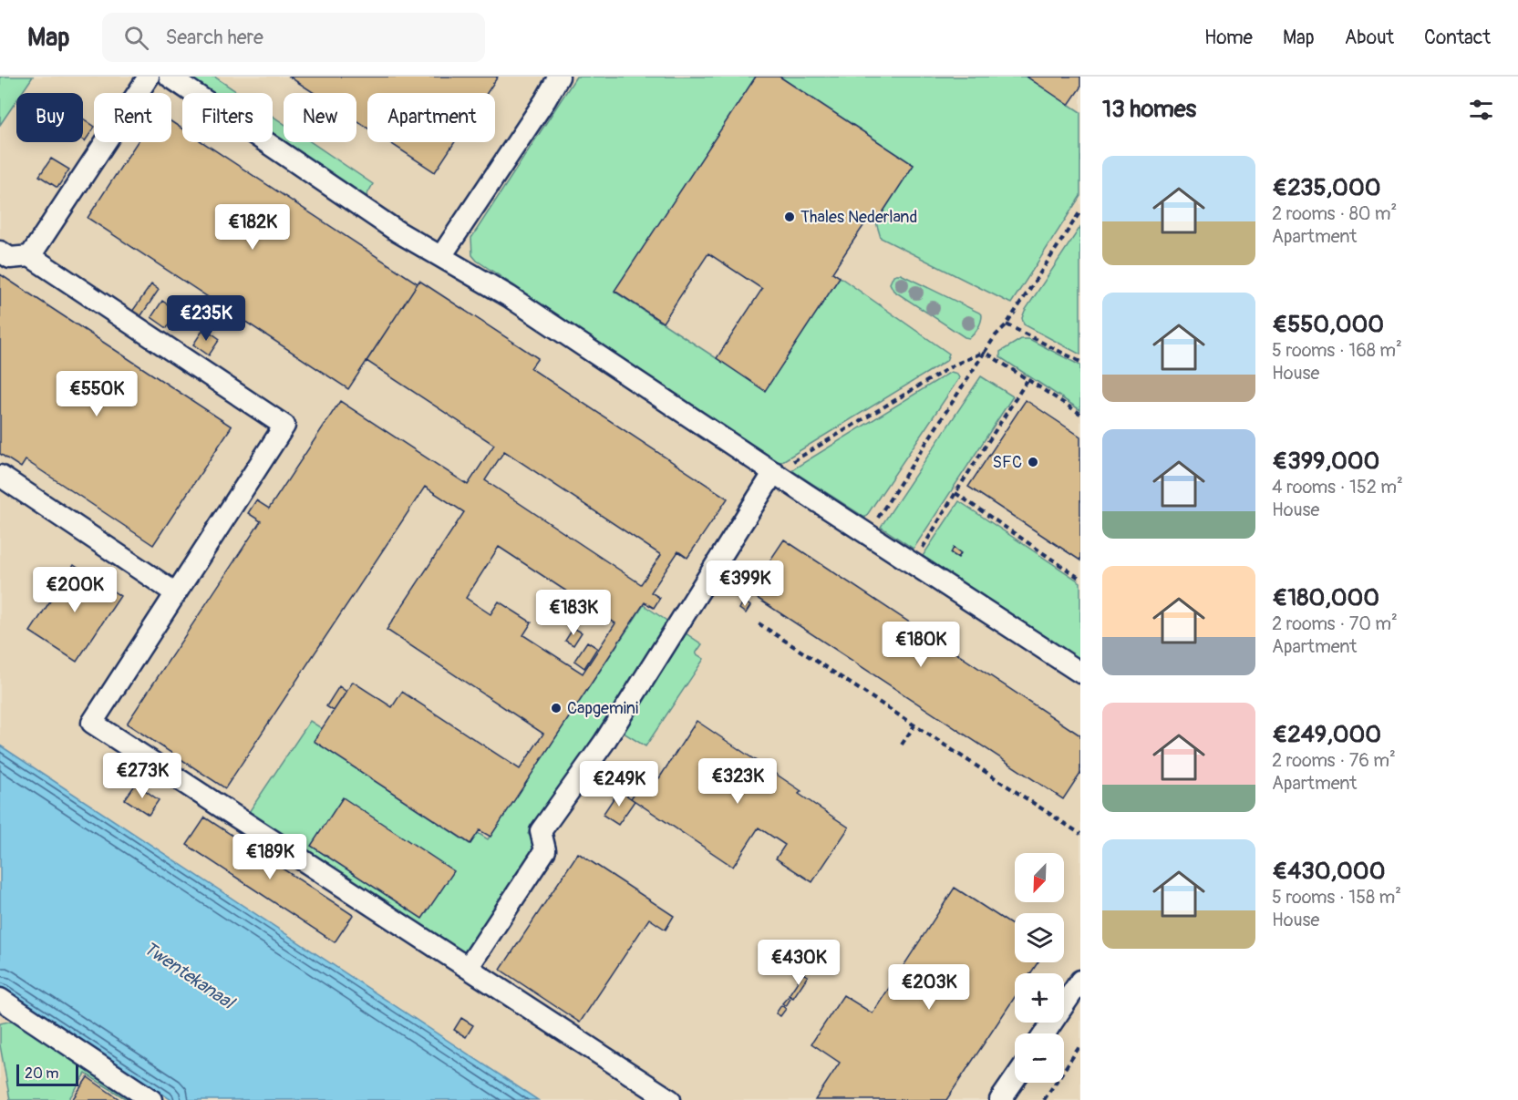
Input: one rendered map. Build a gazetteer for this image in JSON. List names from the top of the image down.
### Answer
{
  "water": ["Twentekanaal"],
  "places": ["Thales Nederland", "SFC", "Capgemini"],
  "scale_bar": "20 m",
  "north": "bottom left",
  "page": {
    "header": "Map",
    "search": "Search here",
    "nav": [
      "Home",
      "Map",
      "About",
      "Contact"
    ],
    "heading": "13 homes",
    "chip": [
      "Buy",
      "Rent",
      "Filters",
      "New",
      "Apartment"
    ],
    "list": [
      {
        "name": "€235,000",
        "note": "2 rooms · 80 m² · Apartment"
      },
      {
        "name": "€550,000",
        "note": "5 rooms · 168 m² · House"
      },
      {
        "name": "€399,000",
        "note": "4 rooms · 152 m² · House"
      },
      {
        "name": "€180,000",
        "note": "2 rooms · 70 m² · Apartment"
      },
      {
        "name": "€249,000",
        "note": "2 rooms · 76 m² · Apartment"
      },
      {
        "name": "€430,000",
        "note": "5 rooms · 158 m² · House"
      }
    ],
    "price": [
      "€182K",
      "€235K",
      "€550K",
      "€399K",
      "€200K",
      "€183K",
      "€180K",
      "€273K",
      "€323K",
      "€249K",
      "€189K",
      "€430K",
      "€203K"
    ],
    "map_buttons": ["+", "−"],
    "scale": "20 m"
  }
}
